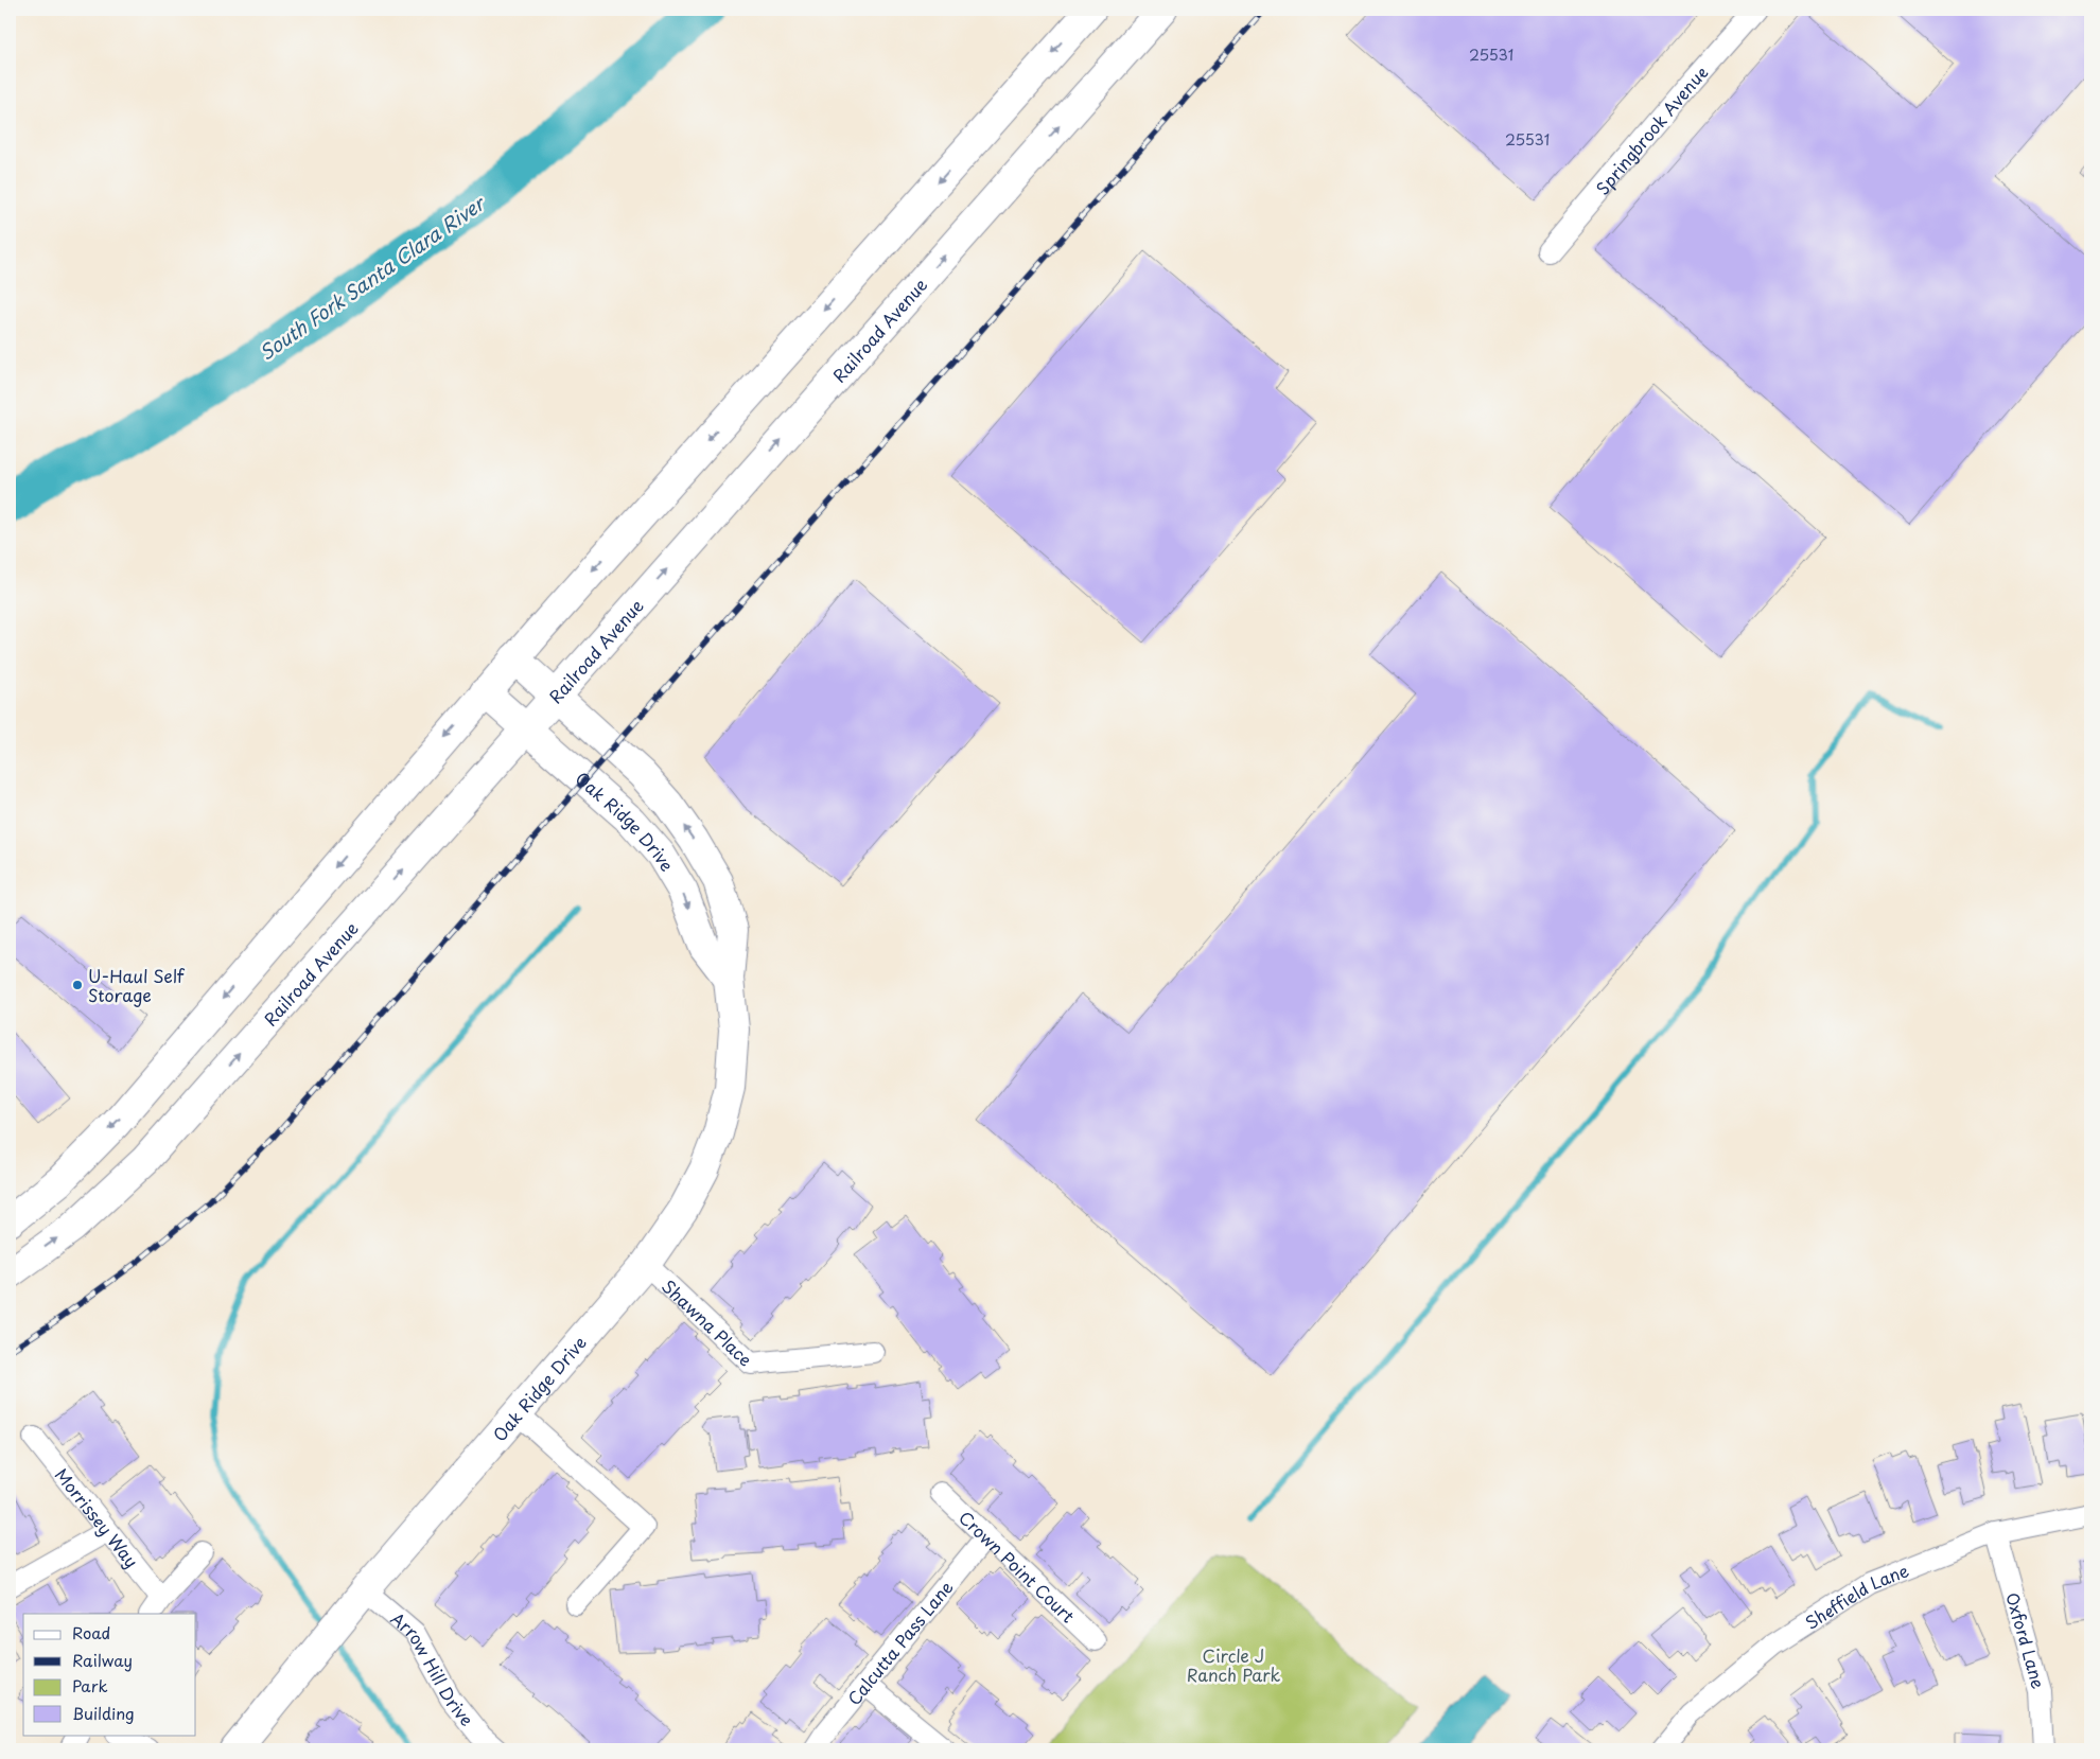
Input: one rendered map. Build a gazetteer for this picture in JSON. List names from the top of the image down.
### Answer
{
  "streets": {
    "main road": ["Railroad Avenue", "Oak Ridge Drive"],
    "street": [
      "Springbrook Avenue",
      "Shawna Place",
      "Morrissey Way",
      "Crown Point Court",
      "Sheffield Lane",
      "Oxford Lane",
      "Calcutta Pass Lane",
      "Arrow Hill Drive"
    ]
  },
  "crossings": [
    ["Railroad Avenue", "Oak Ridge Drive"],
    ["Oak Ridge Drive", "Shawna Place"],
    ["Oak Ridge Drive", "Arrow Hill Drive"],
    ["Crown Point Court", "Calcutta Pass Lane"],
    ["Sheffield Lane", "Oxford Lane"]
  ],
  "water": ["South Fork Santa Clara River"],
  "parks": ["Circle J Ranch Park"],
  "places": ["U-Haul Self Storage"],
  "house_numbers": ["25531", "25531"],
  "legend": [
    "Road",
    "Railway",
    "Park",
    "Building"
  ]
}
